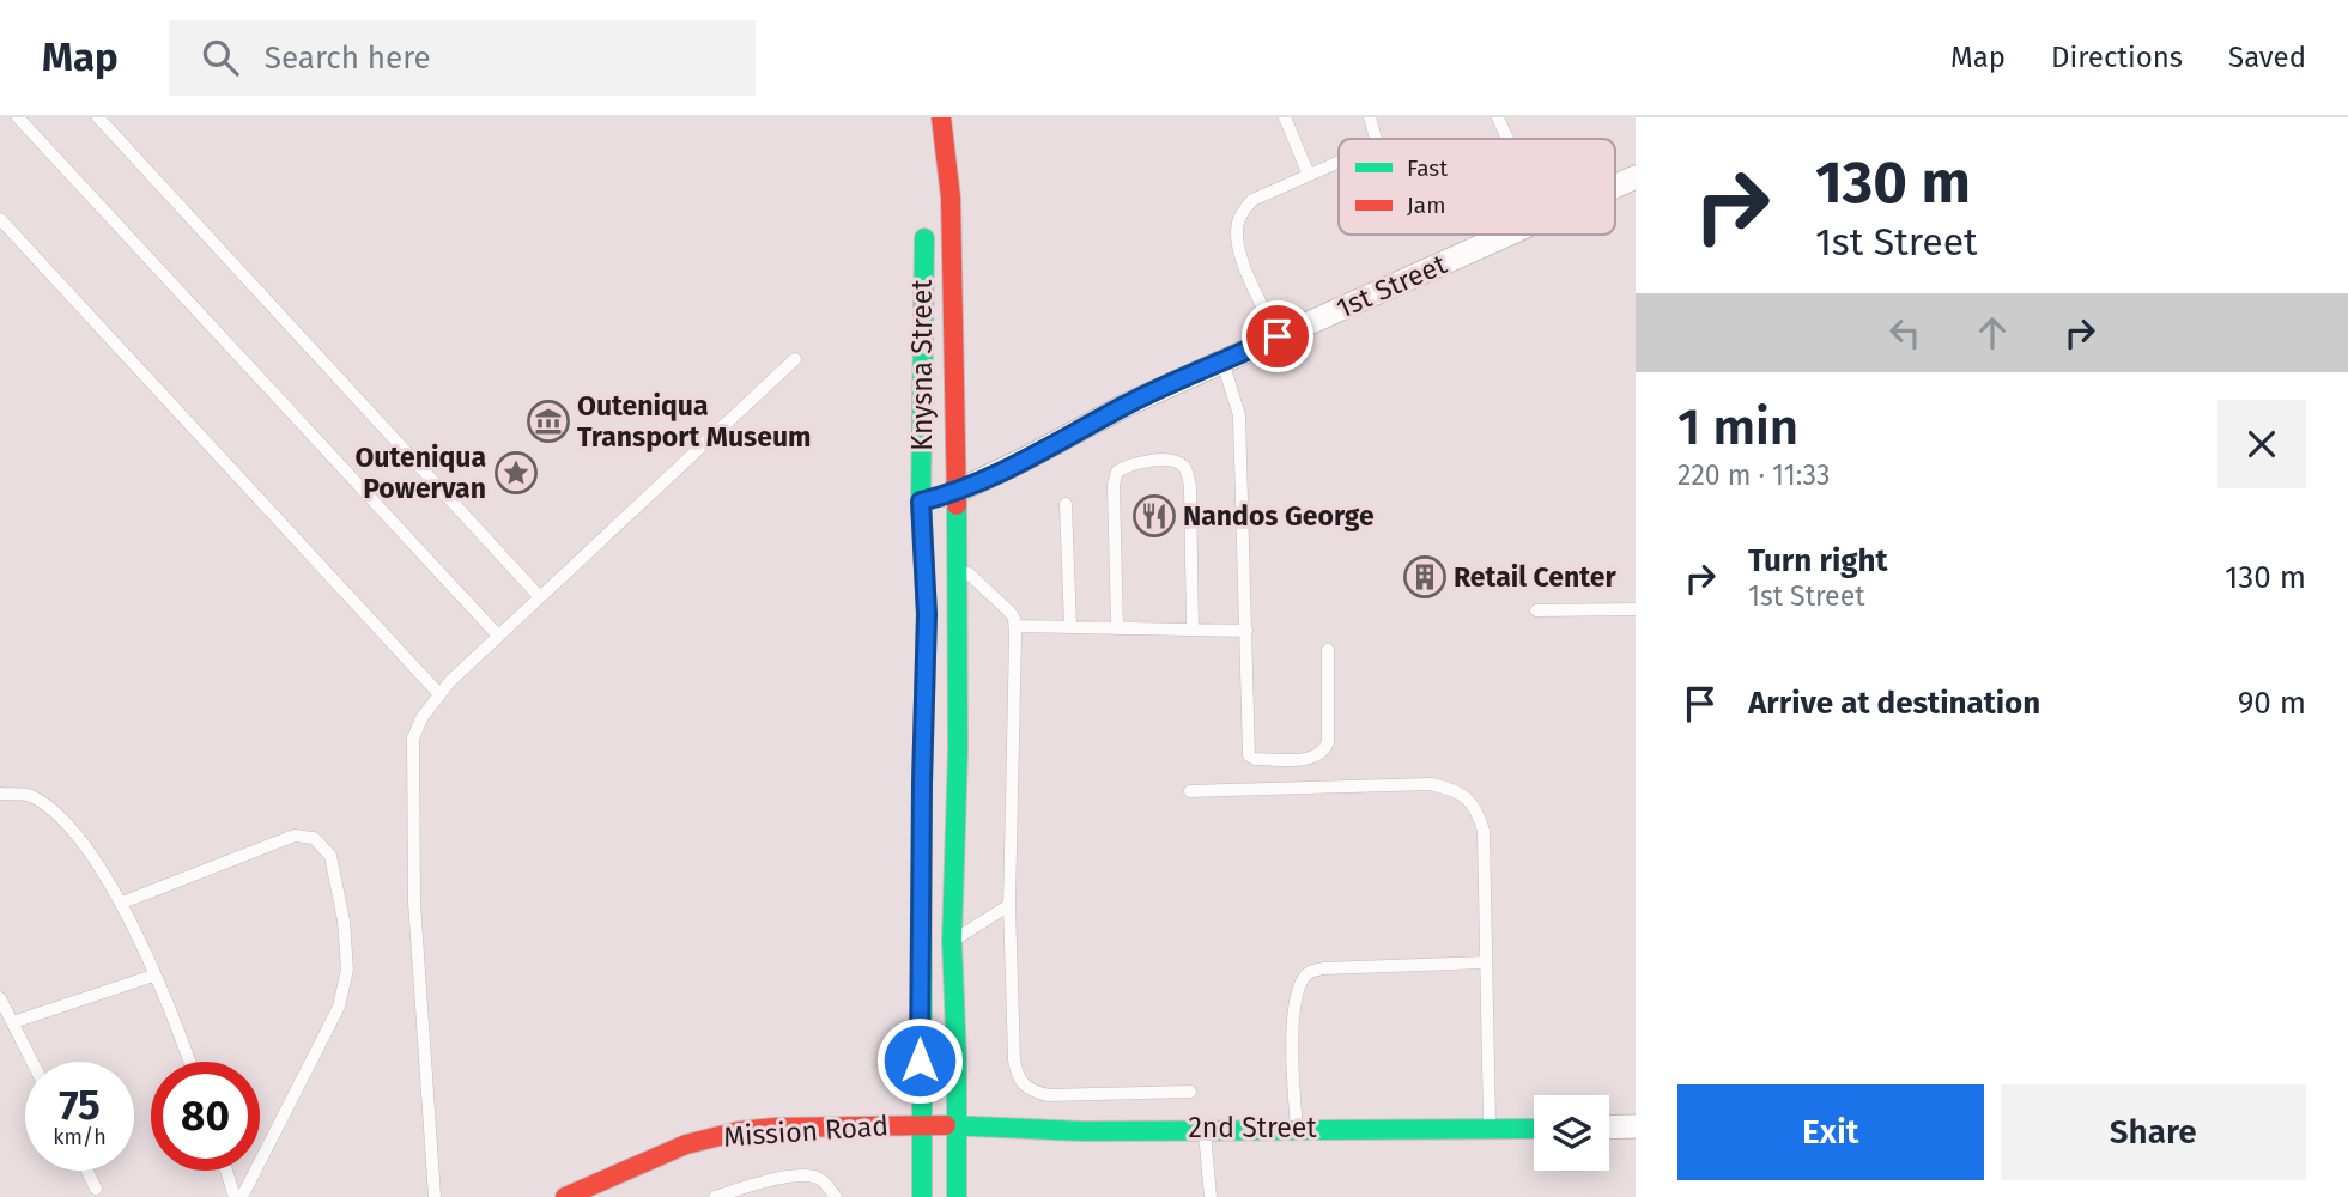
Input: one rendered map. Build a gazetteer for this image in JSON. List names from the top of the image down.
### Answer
{
  "streets": {
    "main road": ["Knysna Street", "2nd Street", "Mission Road"],
    "street": ["1st Street"]
  },
  "crossings": [
    ["1st Street", "Knysna Street"],
    ["Knysna Street", "2nd Street"],
    ["Knysna Street", "Mission Road"],
    ["2nd Street", "Mission Road"]
  ],
  "places": {
    "museum": ["Outeniqua Transport Museum"],
    "place": ["Outeniqua Powervan"],
    "restaurant": ["Nandos George"],
    "building": ["Retail Center"]
  },
  "legend": ["Fast", "Jam"],
  "page": {
    "header": "Map",
    "search": "Search here",
    "nav": ["Map", "Directions", "Saved"],
    "turn": ["130 m", "1st Street"],
    "heading": ["1 min", "220 m · 11:33"],
    "list": [
      {
        "name": "Turn right",
        "note": "1st Street",
        "value": "130 m"
      },
      {
        "name": "Arrive at destination",
        "value": "90 m"
      }
    ],
    "speed": "75 km/h",
    "limit": "80",
    "buttons": ["Exit", "Share"]
  }
}
